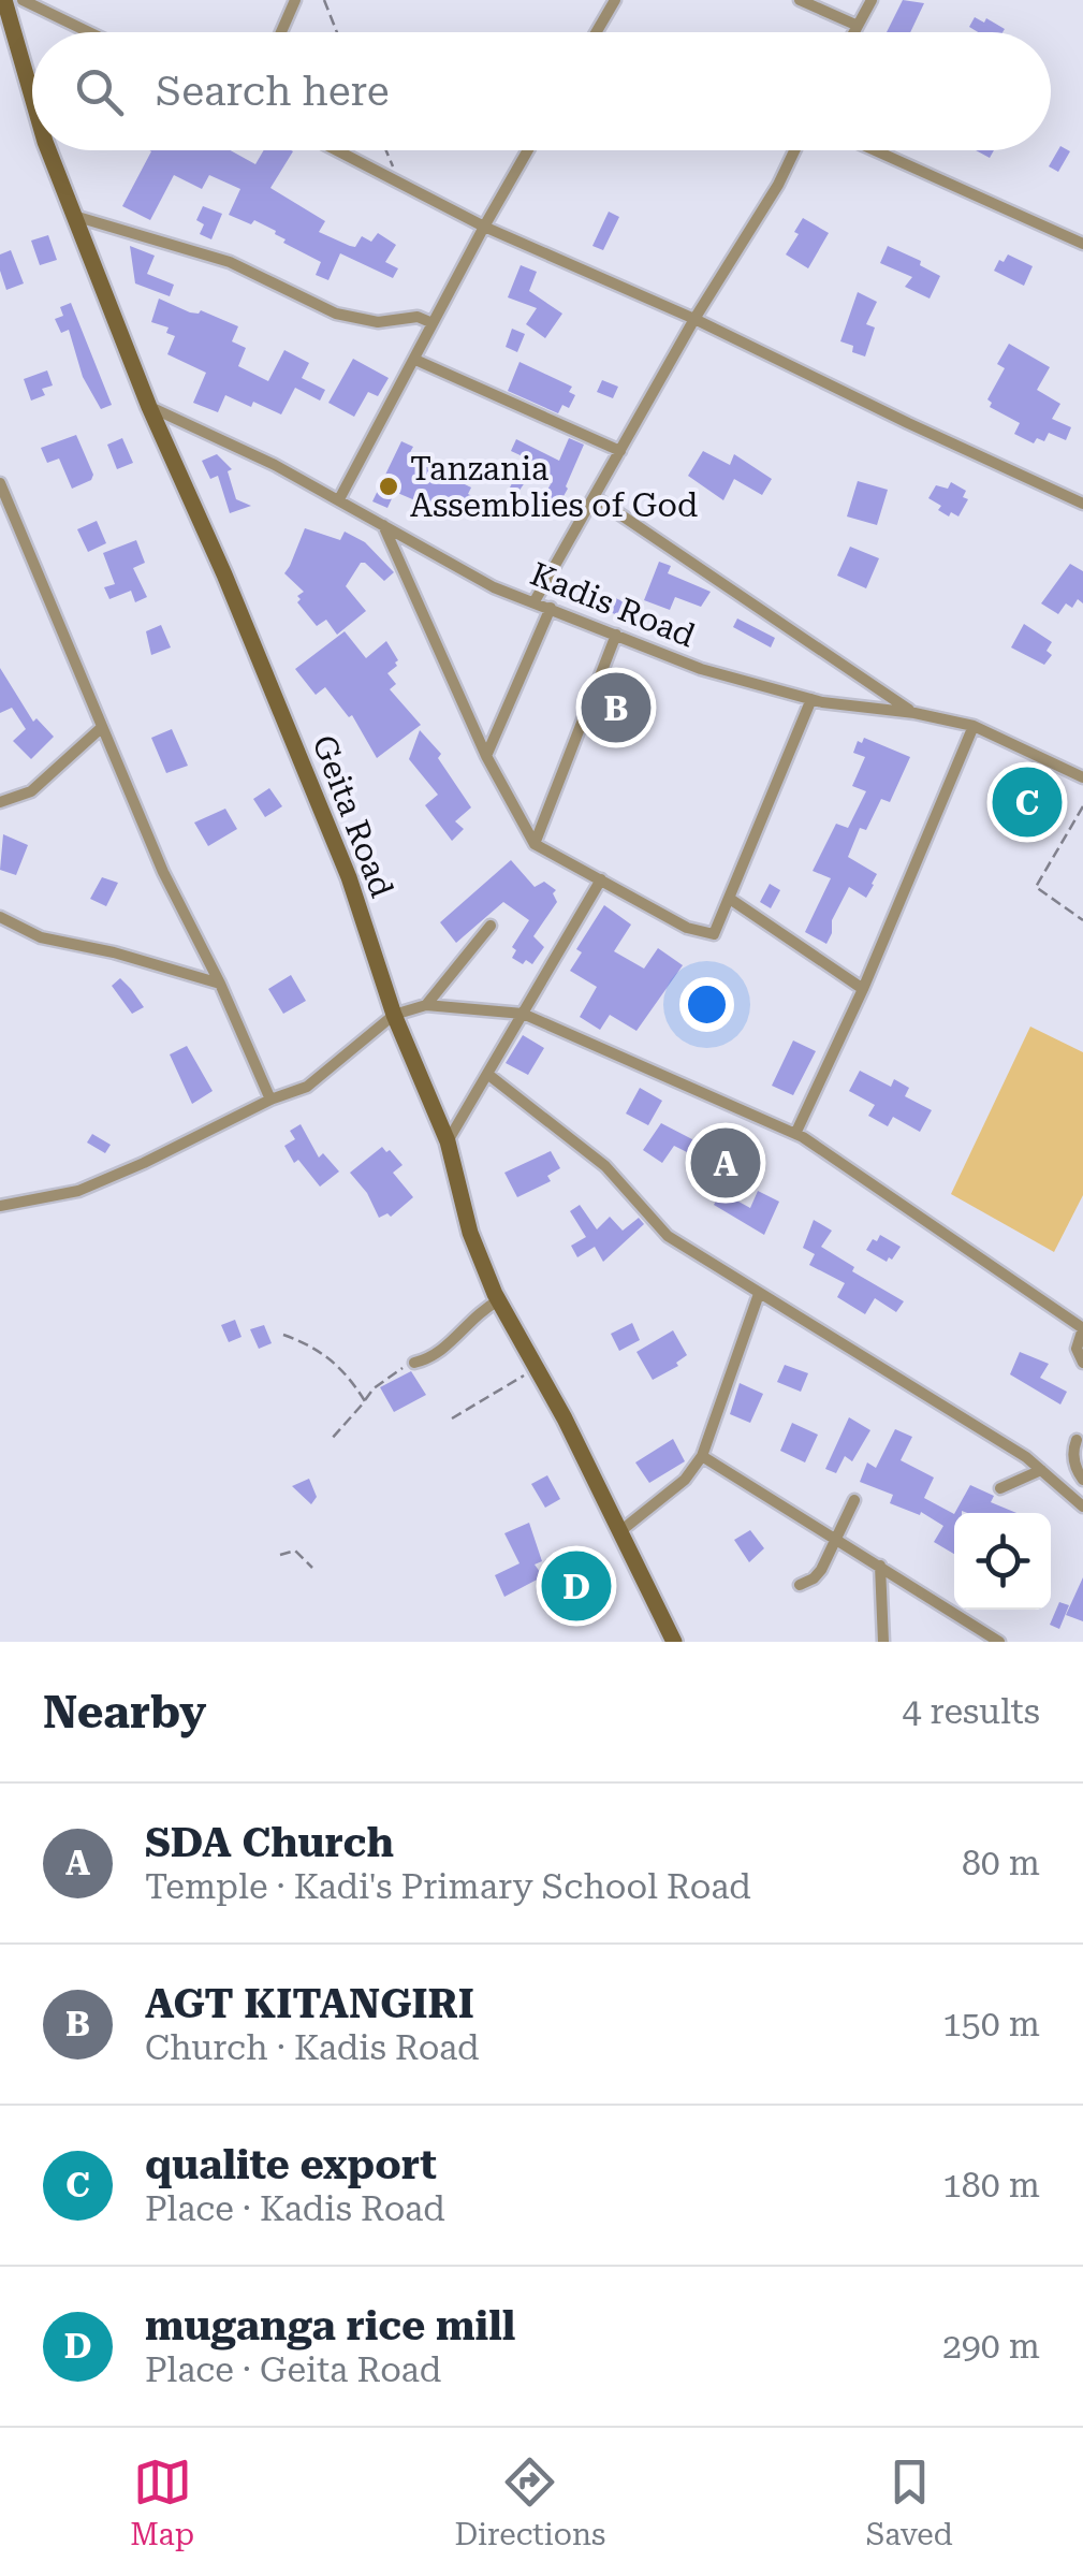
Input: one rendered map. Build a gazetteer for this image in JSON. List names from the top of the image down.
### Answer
{
  "streets": {
    "main road": ["Geita Road"],
    "street": ["Kadis Road"]
  },
  "crossings": [
    ["Kadis Road", "Geita Road"]
  ],
  "places": ["Tanzania Assemblies of God"],
  "page": {
    "search": "Search here",
    "pins": [
      "B",
      "C",
      "A",
      "D"
    ],
    "heading": ["Nearby", "4 results"],
    "list": [
      {
        "mark": "A",
        "name": "SDA Church",
        "note": "Temple · Kadi's Primary School Road",
        "value": "80 m"
      },
      {
        "mark": "B",
        "name": "AGT KITANGIRI",
        "note": "Church · Kadis Road",
        "value": "150 m"
      },
      {
        "mark": "C",
        "name": "qualite export",
        "note": "Place · Kadis Road",
        "value": "180 m"
      },
      {
        "mark": "D",
        "name": "muganga rice mill",
        "note": "Place · Geita Road",
        "value": "290 m"
      }
    ],
    "nav": ["Map", "Directions", "Saved"]
  }
}
